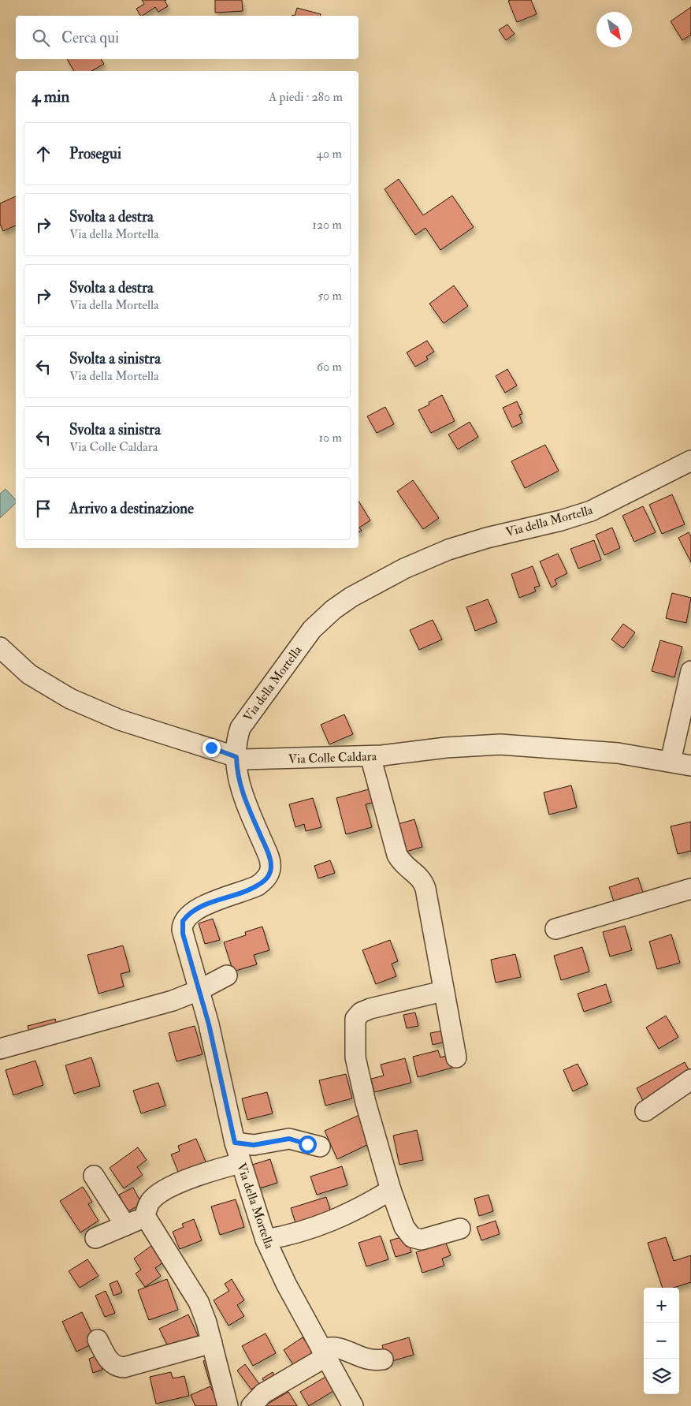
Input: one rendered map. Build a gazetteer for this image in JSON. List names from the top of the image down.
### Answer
{
  "streets": {
    "street": ["Via della Mortella", "Via Colle Caldara"]
  },
  "crossings": [
    ["Via della Mortella", "Via Colle Caldara"]
  ],
  "north": "bottom right",
  "page": {
    "search": "Cerca qui",
    "heading": ["4 min", "A piedi · 280 m"],
    "list": [
      ["Prosegui", "40 m"],
      ["Svolta a destra", "Via della Mortella", "120 m"],
      ["Svolta a destra", "Via della Mortella", "50 m"],
      ["Svolta a sinistra", "Via della Mortella", "60 m"],
      ["Svolta a sinistra", "Via Colle Caldara", "10 m"],
      "Arrivo a destinazione"
    ],
    "map_buttons": ["+", "−"]
  }
}
